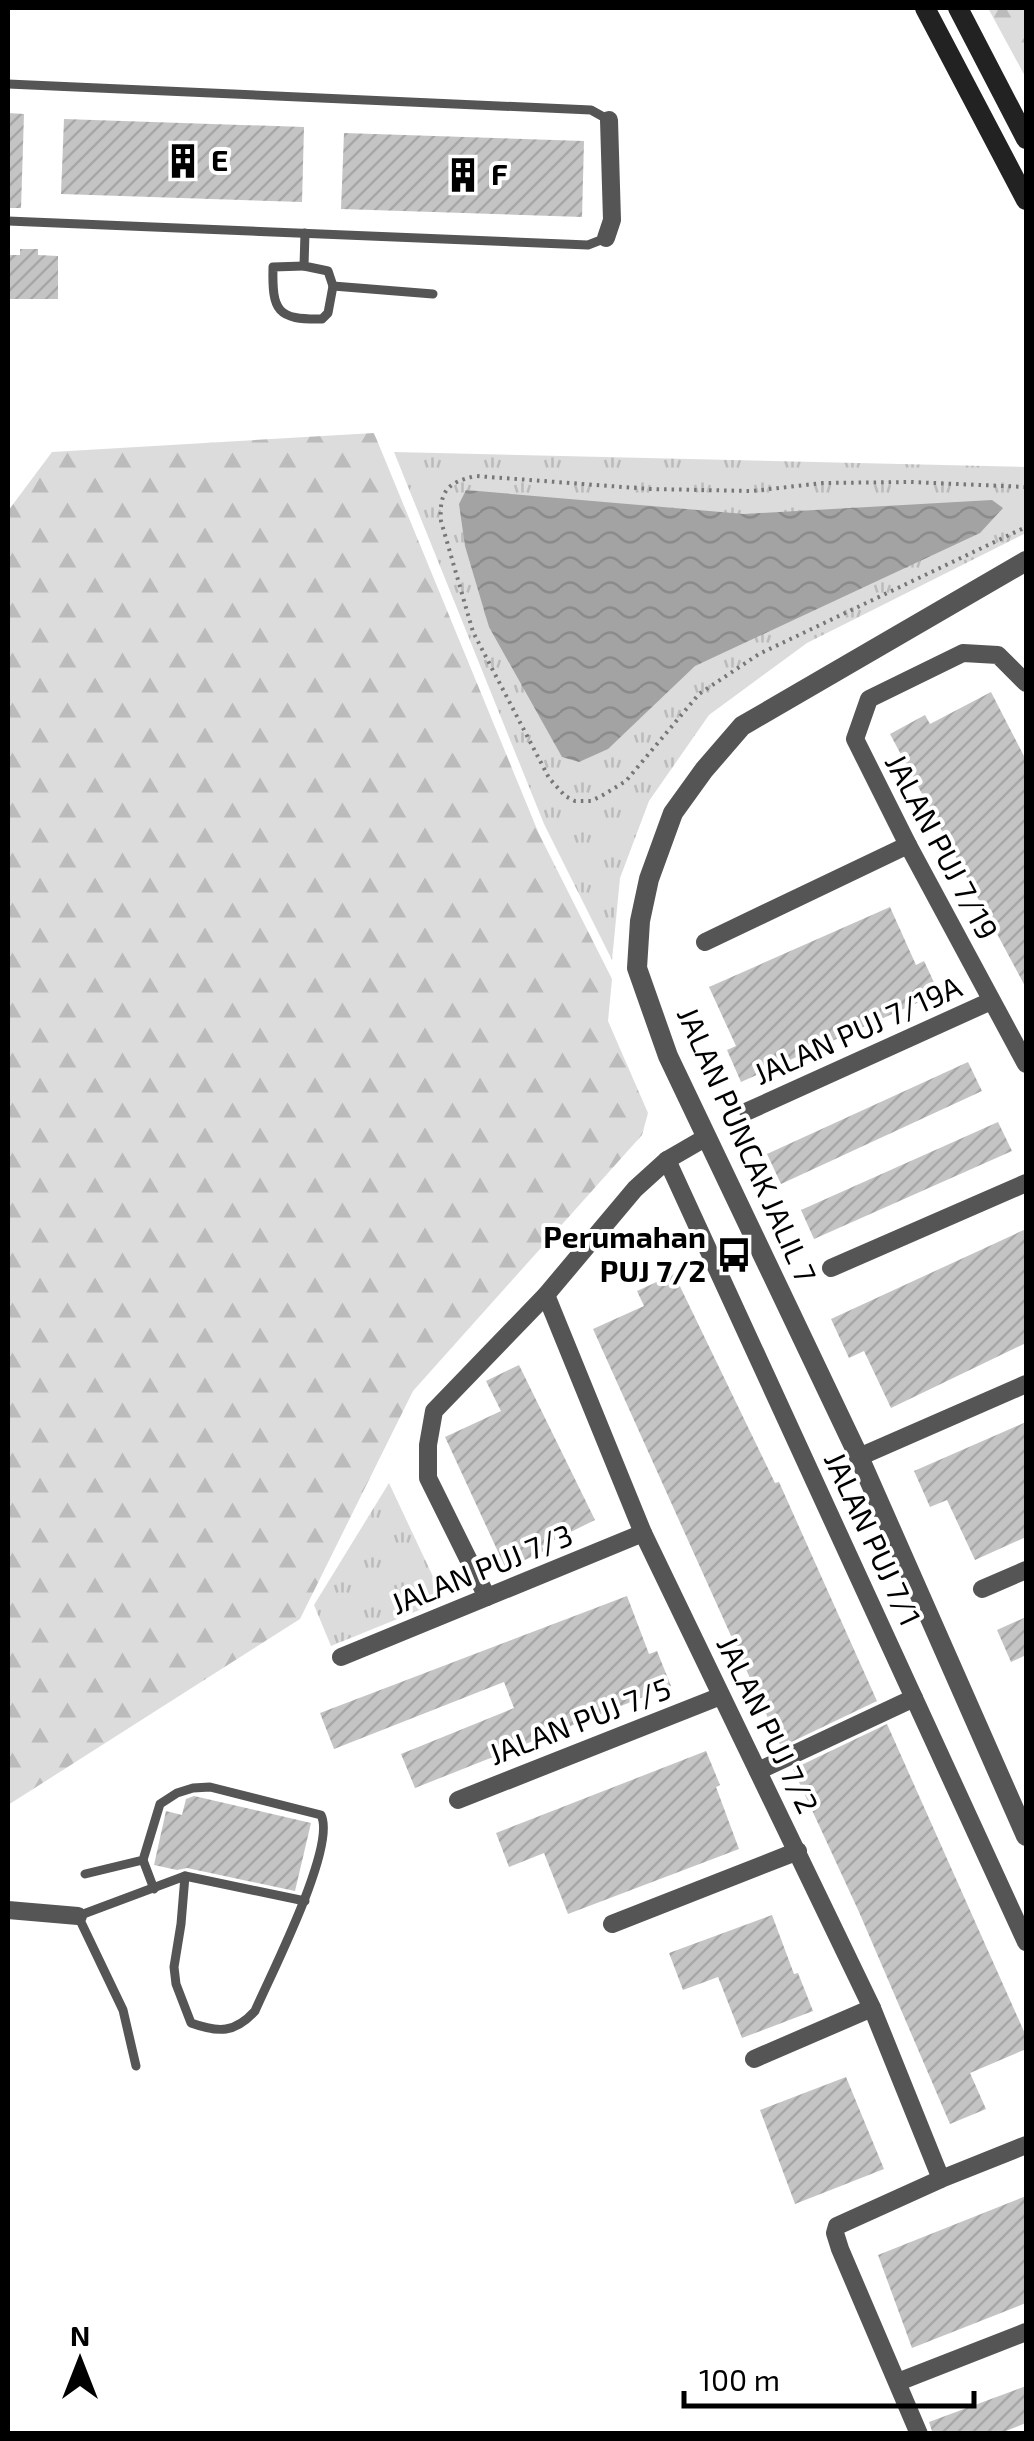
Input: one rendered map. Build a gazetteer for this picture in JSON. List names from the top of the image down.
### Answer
{
  "streets": {
    "street": [
      "JALAN PUJ 7/19",
      "JALAN PUJ 7/19A",
      "JALAN PUNCAK JALIL 7",
      "JALAN PUJ 7/1",
      "JALAN PUJ 7/3",
      "JALAN PUJ 7/5",
      "JALAN PUJ 7/2"
    ]
  },
  "crossings": [
    ["JALAN PUJ 7/19", "JALAN PUJ 7/19A"],
    ["JALAN PUJ 7/3", "JALAN PUJ 7/2"],
    ["JALAN PUJ 7/5", "JALAN PUJ 7/2"]
  ],
  "places": {
    "building": ["E", "F"],
    "bus stop": ["Perumahan PUJ 7/2"]
  },
  "scale_bar": "100 m",
  "north": "top"
}
